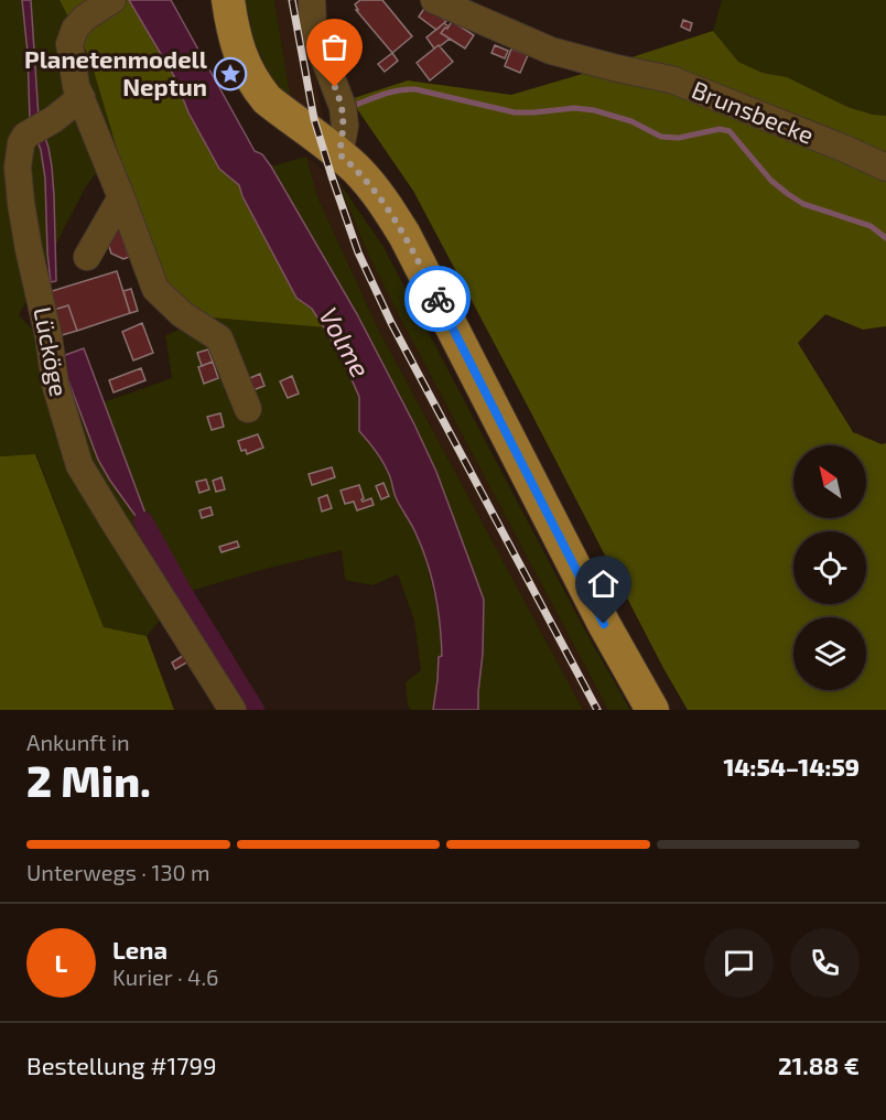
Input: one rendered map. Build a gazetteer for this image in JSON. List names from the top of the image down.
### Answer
{
  "streets": {
    "street": ["Brunsbecke", "Lücköge"]
  },
  "water": ["Volme"],
  "places": {
    "place": ["Planetenmodell Neptun"]
  },
  "north": "top left",
  "page": {
    "heading": ["2 Min.", "Ankunft in", "14:54–14:59"],
    "panel": [
      "Lena",
      "Kurier · 4.6",
      "Bestellung #1799",
      "21.88 €"
    ],
    "bar": "Unterwegs · 130 m",
    "round": "L"
  }
}
